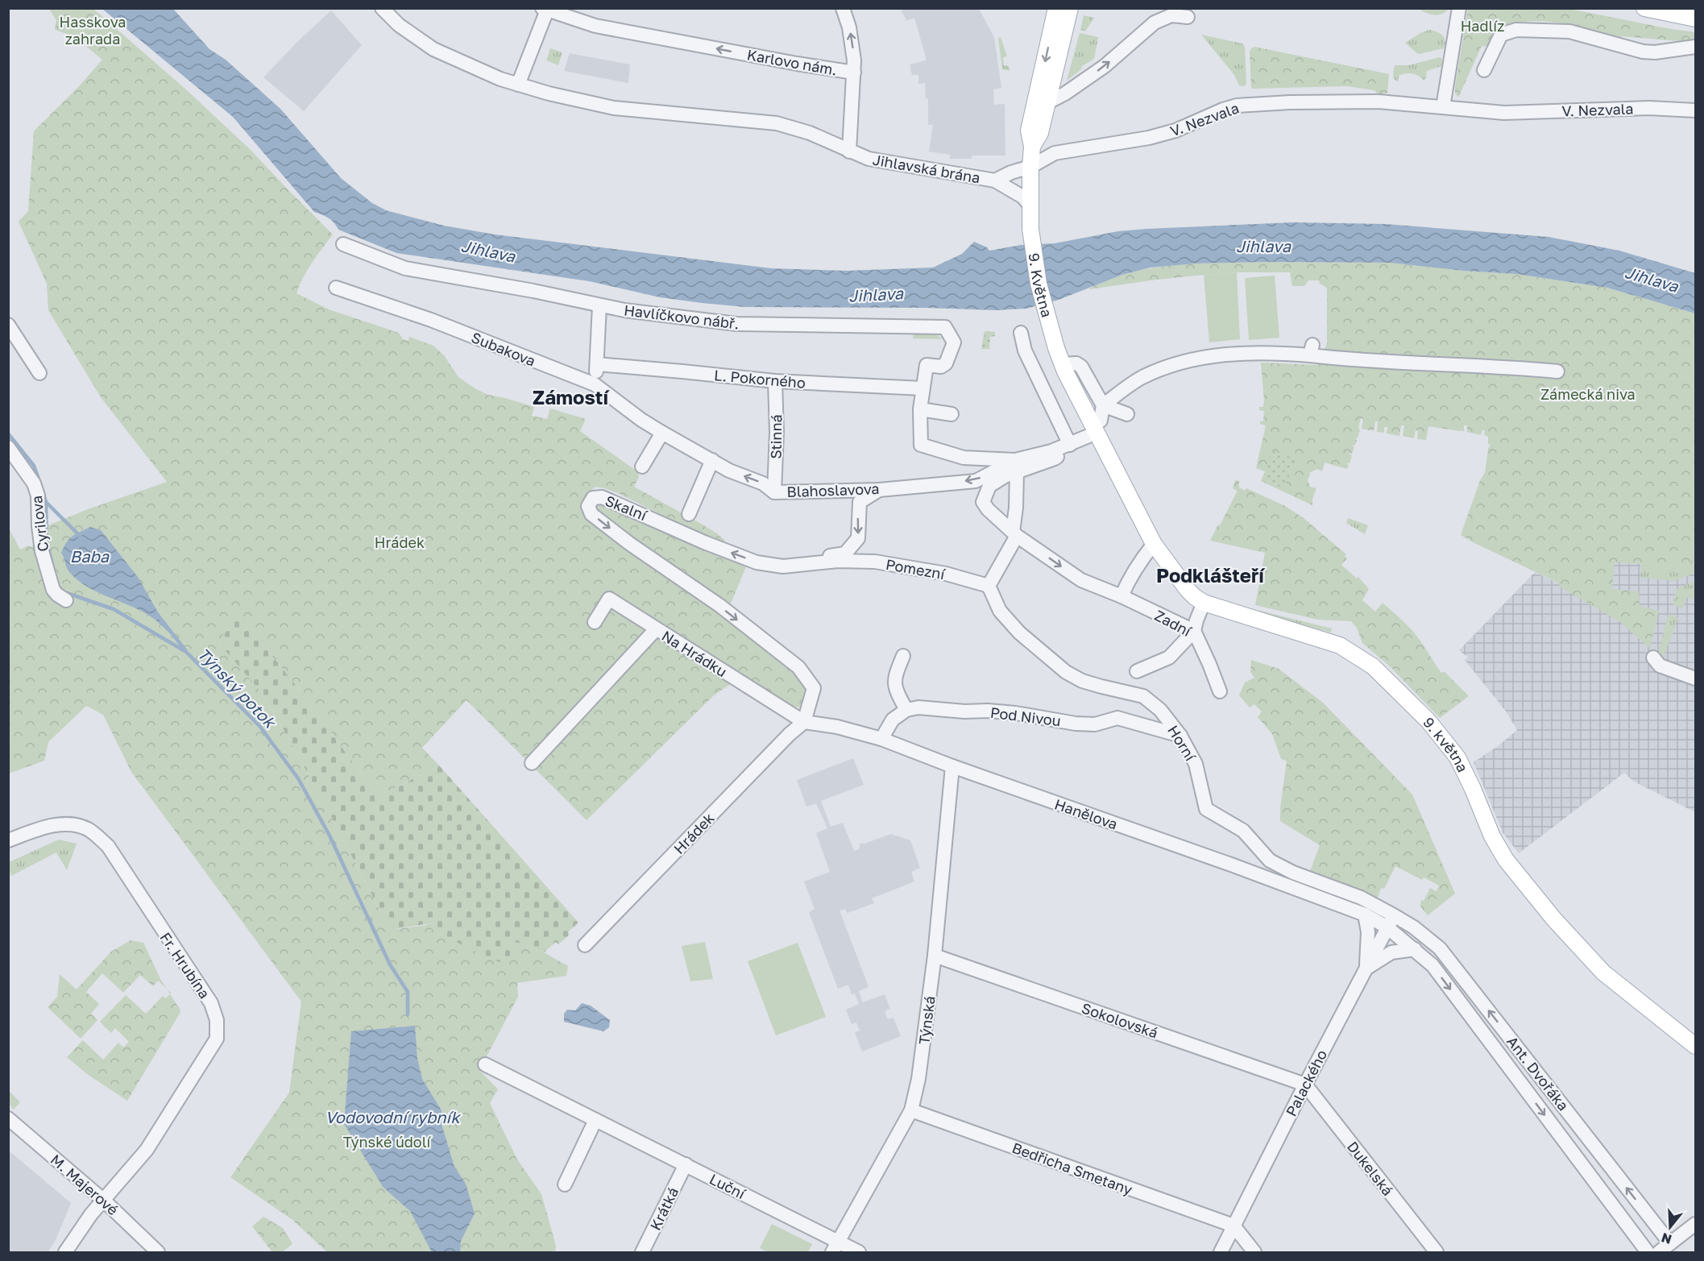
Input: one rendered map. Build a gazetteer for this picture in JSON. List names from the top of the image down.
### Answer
{
  "streets": {
    "main road": ["9. Května", "9. května"],
    "street": [
      "Karlovo nám.",
      "V. Nezvala",
      "Jihlavská brána",
      "Havlíčkovo nábř.",
      "Subakova",
      "L. Pokorného",
      "Stinná",
      "Blahoslavova",
      "Skalní",
      "Cyrilova",
      "Pomezní",
      "Zadní",
      "Na Hrádku",
      "Pod Nivou",
      "Horní",
      "Hanělova",
      "Hrádek",
      "Fr. Hrubína",
      "Týnská",
      "Sokolovská",
      "Ant. Dvořáka",
      "Palackého",
      "Bedřicha Smetany",
      "Dukelská",
      "M. Majerové",
      "Luční",
      "Krátká"
    ]
  },
  "crossings": [
    ["Karlovo nám.", "Jihlavská brána"],
    ["V. Nezvala", "Jihlavská brána"],
    ["V. Nezvala", "9. Května"],
    ["Jihlavská brána", "9. Května"],
    ["9. Května", "Blahoslavova"],
    ["9. Května", "9. května"],
    ["Havlíčkovo nábř.", "L. Pokorného"],
    ["Subakova", "Blahoslavova"],
    ["L. Pokorného", "Stinná"],
    ["Stinná", "Blahoslavova"],
    ["Blahoslavova", "Zadní"],
    ["Blahoslavova", "9. května"],
    ["Skalní", "Pomezní"],
    ["Skalní", "Na Hrádku"],
    ["Skalní", "Hanělova"],
    ["Skalní", "Hrádek"],
    ["Pomezní", "Horní"],
    ["Na Hrádku", "Hanělova"],
    ["Na Hrádku", "Hrádek"],
    ["Pod Nivou", "Horní"],
    ["Horní", "Ant. Dvořáka"],
    ["Horní", "Palackého"],
    ["Hanělova", "Hrádek"],
    ["Hanělova", "Týnská"],
    ["Hanělova", "Ant. Dvořáka"],
    ["Hanělova", "Palackého"],
    ["Fr. Hrubína", "M. Majerové"],
    ["Týnská", "Sokolovská"],
    ["Týnská", "Bedřicha Smetany"],
    ["Týnská", "Luční"],
    ["Sokolovská", "Palackého"],
    ["Sokolovská", "Dukelská"],
    ["Ant. Dvořáka", "Palackého"],
    ["Palackého", "Bedřicha Smetany"],
    ["Palackého", "Dukelská"],
    ["Luční", "Krátká"]
  ],
  "districts": ["Zámostí", "Podklášteří"],
  "water": [
    "Jihlava",
    "Baba",
    "Týnský potok",
    "Vodovodní rybník"
  ],
  "parks": [
    "Hasskova zahrada",
    "Hadlíz",
    "Zámecká niva",
    "Hrádek",
    "Týnské údolí"
  ],
  "north": "bottom"
}
